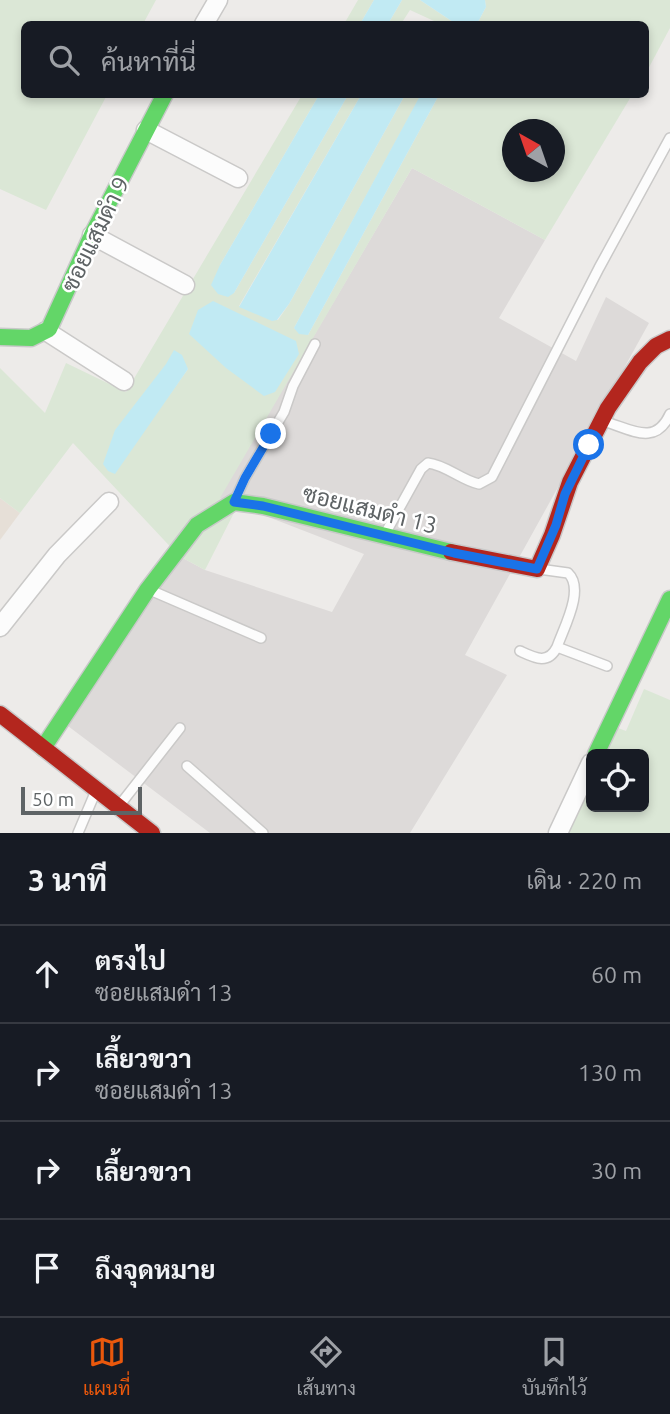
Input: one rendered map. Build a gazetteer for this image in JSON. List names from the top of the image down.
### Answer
{
  "streets": {
    "street": ["ซอยแสมดำ 9", "ซอยแสมดำ 13"]
  },
  "scale_bar": "50 m",
  "north": "top left",
  "page": {
    "search": "ค้นหาที่นี่",
    "scale": "50 m",
    "heading": ["3 นาที", "เดิน · 220 m"],
    "list": [
      ["ตรงไป", "ซอยแสมดำ 13", "60 m"],
      ["เลี้ยวขวา", "ซอยแสมดำ 13", "130 m"],
      ["เลี้ยวขวา", "30 m"],
      "ถึงจุดหมาย"
    ],
    "nav": ["แผนที่", "เส้นทาง", "บันทึกไว้"]
  }
}
